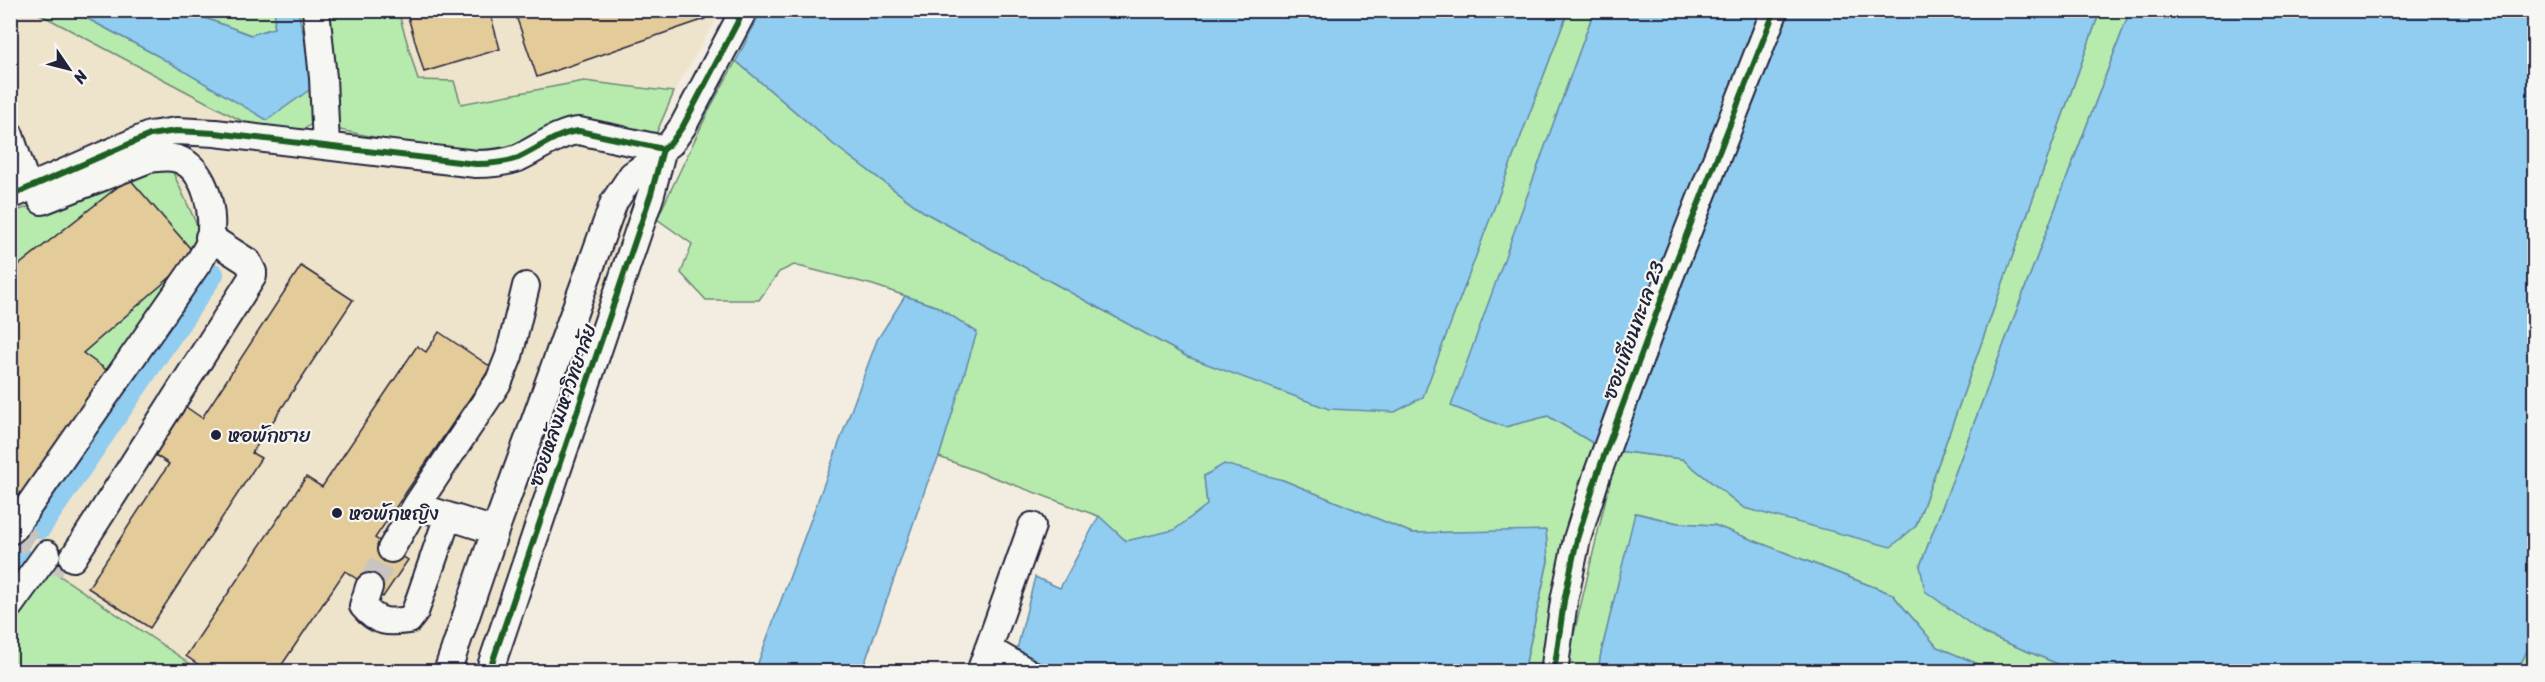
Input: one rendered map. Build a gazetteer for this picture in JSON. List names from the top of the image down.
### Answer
{
  "streets": {
    "street": ["ซอยเทียนทะเล 23", "ซอยหลังมหาวิทยาลัย"]
  },
  "places": ["หอพักชาย", "หอพักหญิง"],
  "north": "bottom right"
}
